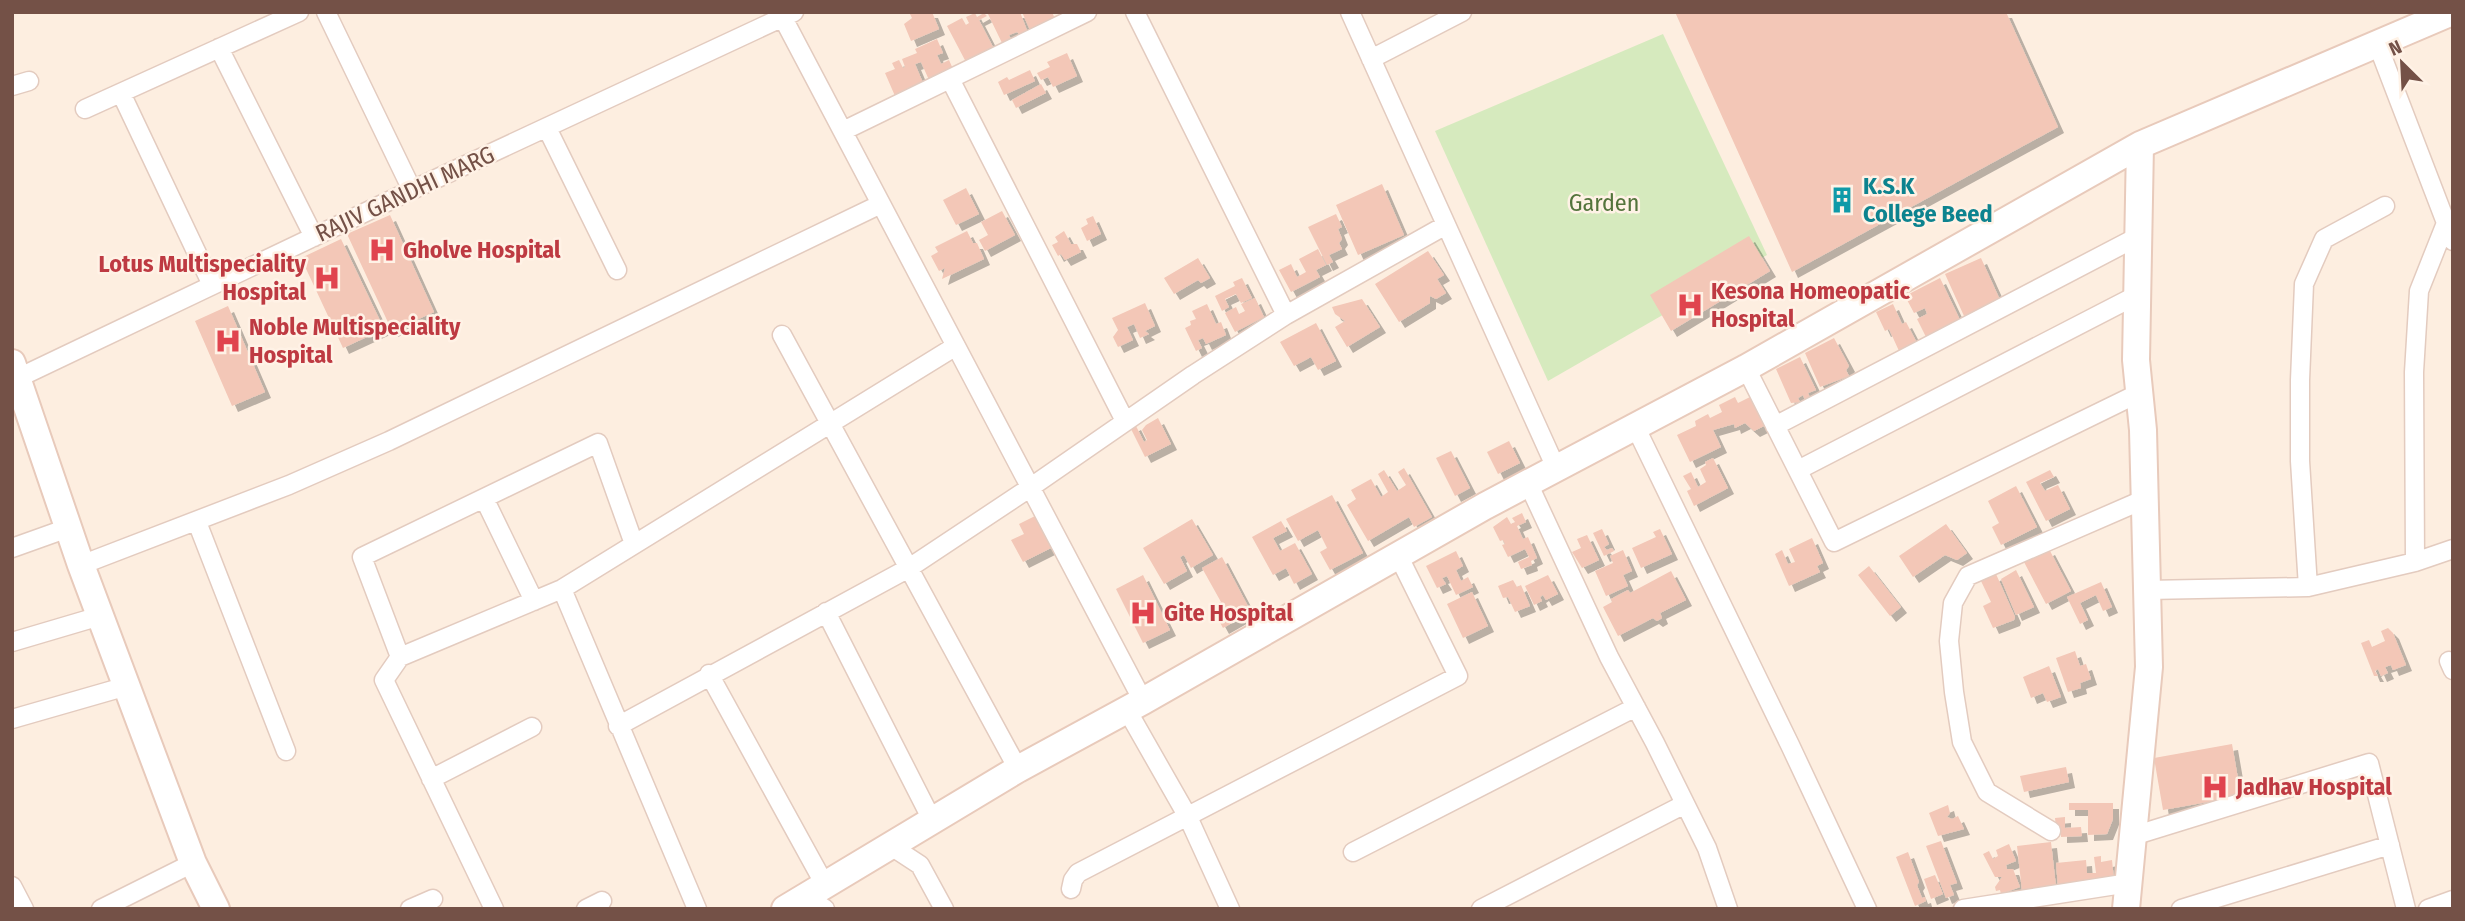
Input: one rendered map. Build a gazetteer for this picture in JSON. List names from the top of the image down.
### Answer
{
  "streets": {
    "street": ["RAJIV GANDHI MARG"]
  },
  "parks": ["Garden"],
  "places": {
    "building": ["K.S.K College Beed"],
    "hospital": [
      "Gholve Hospital",
      "Lotus Multispeciality Hospital",
      "Kesona Homeopatic Hospital",
      "Noble Multispeciality Hospital",
      "Gite Hospital",
      "Jadhav Hospital"
    ]
  },
  "north": "top left"
}
